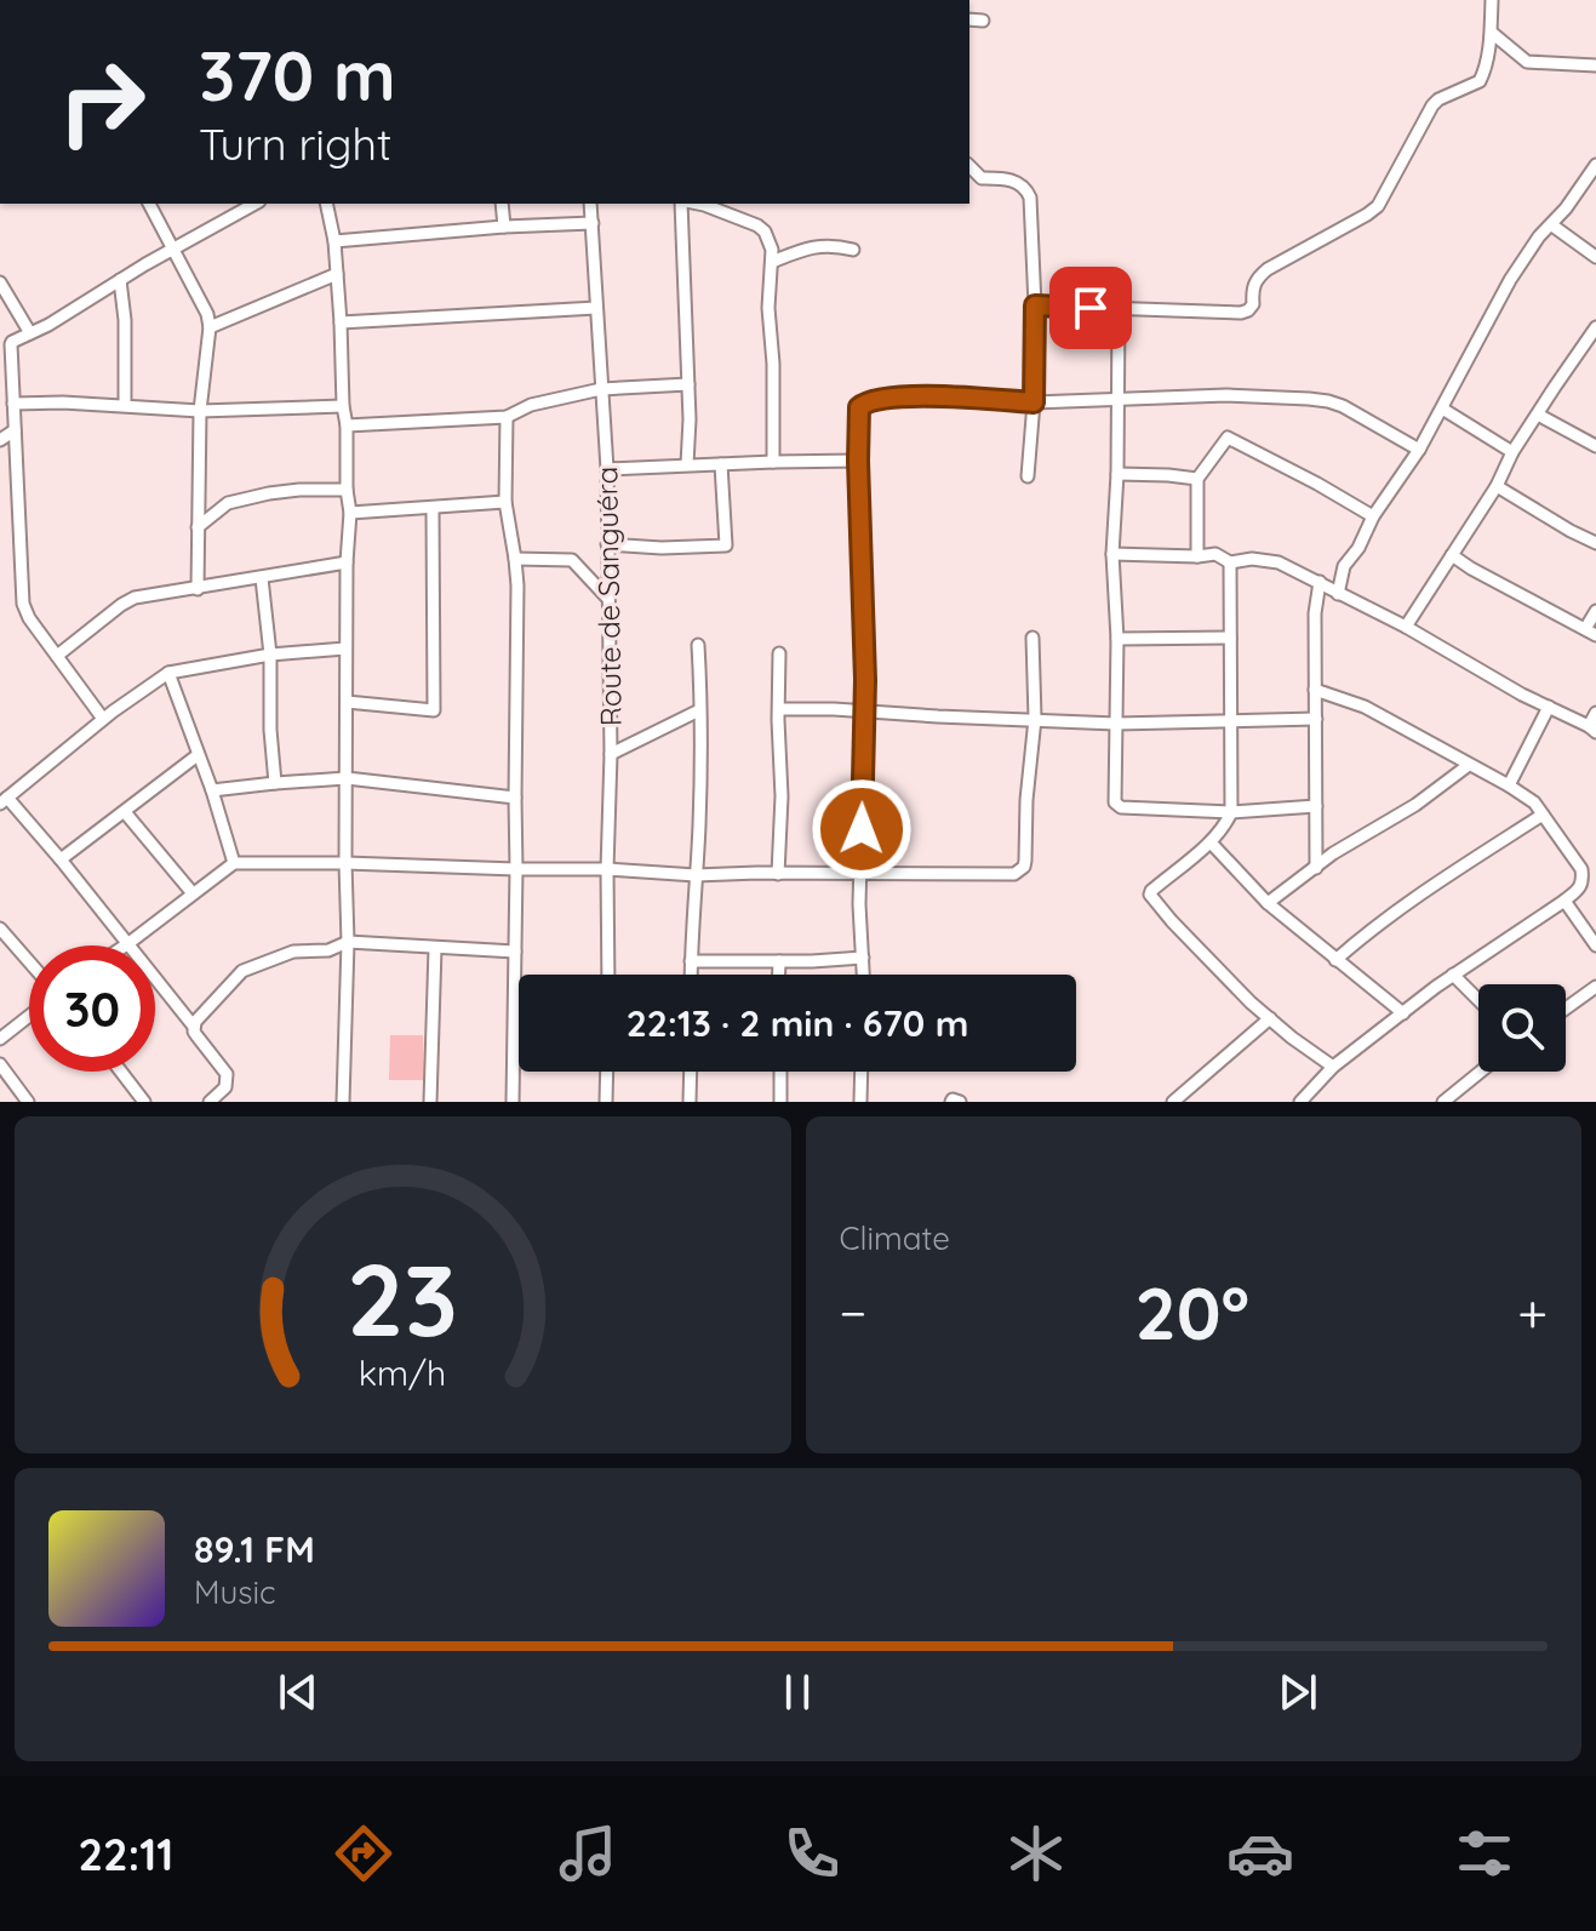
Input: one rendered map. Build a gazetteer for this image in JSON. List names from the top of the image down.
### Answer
{
  "streets": {
    "street": ["Route de Sanguéra"]
  },
  "page": {
    "turn": ["370 m", "Turn right"],
    "limit": "30",
    "trip": "22:13 · 2 min · 670 m",
    "tile": "Climate",
    "heat": ["−", "20°", "+"],
    "song": ["89.1 FM", "Music"],
    "tabs": "22:11",
    "gauge": ["23", "km/h"]
  }
}
